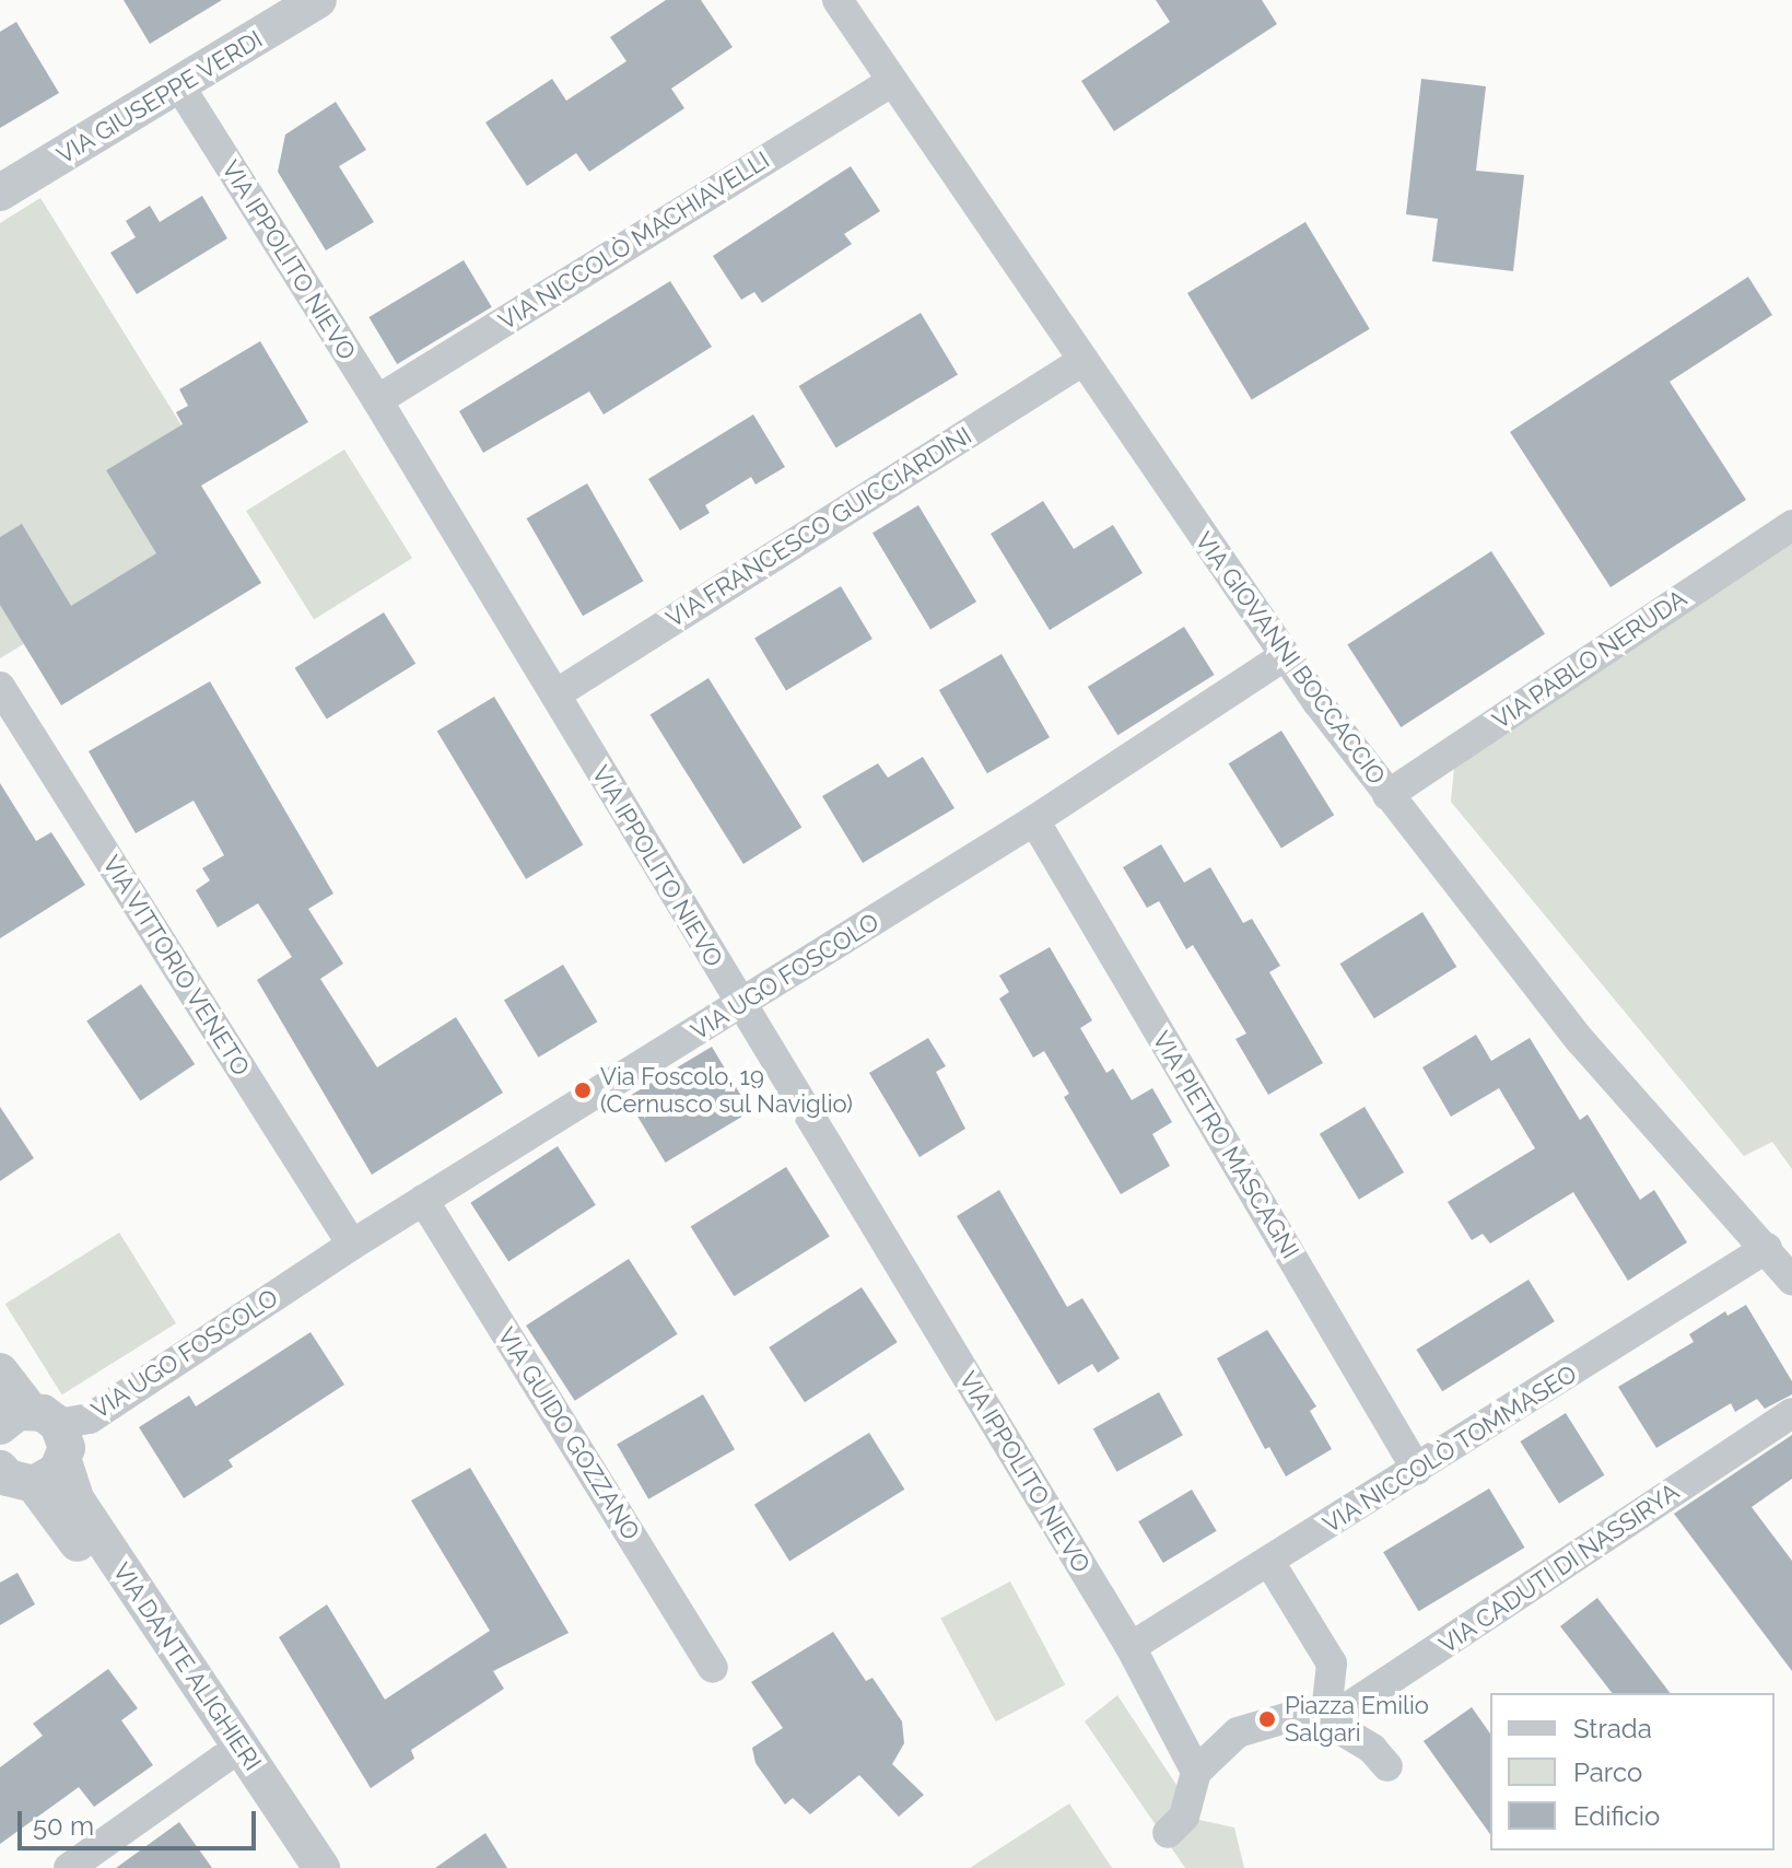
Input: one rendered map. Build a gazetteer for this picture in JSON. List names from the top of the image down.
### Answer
{
  "streets": {
    "street": [
      "VIA GIUSEPPE VERDI",
      "VIA NICCOLÒ MACHIAVELLI",
      "VIA IPPOLITO NIEVO",
      "VIA FRANCESCO GUICCIARDINI",
      "VIA GIOVANNI BOCCACCIO",
      "VIA PABLO NERUDA",
      "VIA VITTORIO VENETO",
      "VIA UGO FOSCOLO",
      "VIA PIETRO MASCAGNI",
      "VIA GUIDO GOZZANO",
      "VIA NICCOLÒ TOMMASEO",
      "VIA CADUTI DI NASSIRYA",
      "VIA DANTE ALIGHIERI"
    ]
  },
  "crossings": [
    ["VIA GIUSEPPE VERDI", "VIA IPPOLITO NIEVO"],
    ["VIA NICCOLÒ MACHIAVELLI", "VIA IPPOLITO NIEVO"],
    ["VIA NICCOLÒ MACHIAVELLI", "VIA GIOVANNI BOCCACCIO"],
    ["VIA IPPOLITO NIEVO", "VIA FRANCESCO GUICCIARDINI"],
    ["VIA IPPOLITO NIEVO", "VIA UGO FOSCOLO"],
    ["VIA IPPOLITO NIEVO", "VIA NICCOLÒ TOMMASEO"],
    ["VIA FRANCESCO GUICCIARDINI", "VIA GIOVANNI BOCCACCIO"],
    ["VIA GIOVANNI BOCCACCIO", "VIA PABLO NERUDA"],
    ["VIA GIOVANNI BOCCACCIO", "VIA UGO FOSCOLO"],
    ["VIA GIOVANNI BOCCACCIO", "VIA NICCOLÒ TOMMASEO"],
    ["VIA VITTORIO VENETO", "VIA UGO FOSCOLO"],
    ["VIA UGO FOSCOLO", "VIA PIETRO MASCAGNI"],
    ["VIA UGO FOSCOLO", "VIA GUIDO GOZZANO"],
    ["VIA UGO FOSCOLO", "VIA DANTE ALIGHIERI"],
    ["VIA PIETRO MASCAGNI", "VIA NICCOLÒ TOMMASEO"]
  ],
  "places": ["Via Foscolo, 19 (Cernusco sul Naviglio)", "Piazza Emilio Salgari"],
  "legend": ["Strada", "Parco", "Edificio"],
  "scale_bar": "50 m"
}
